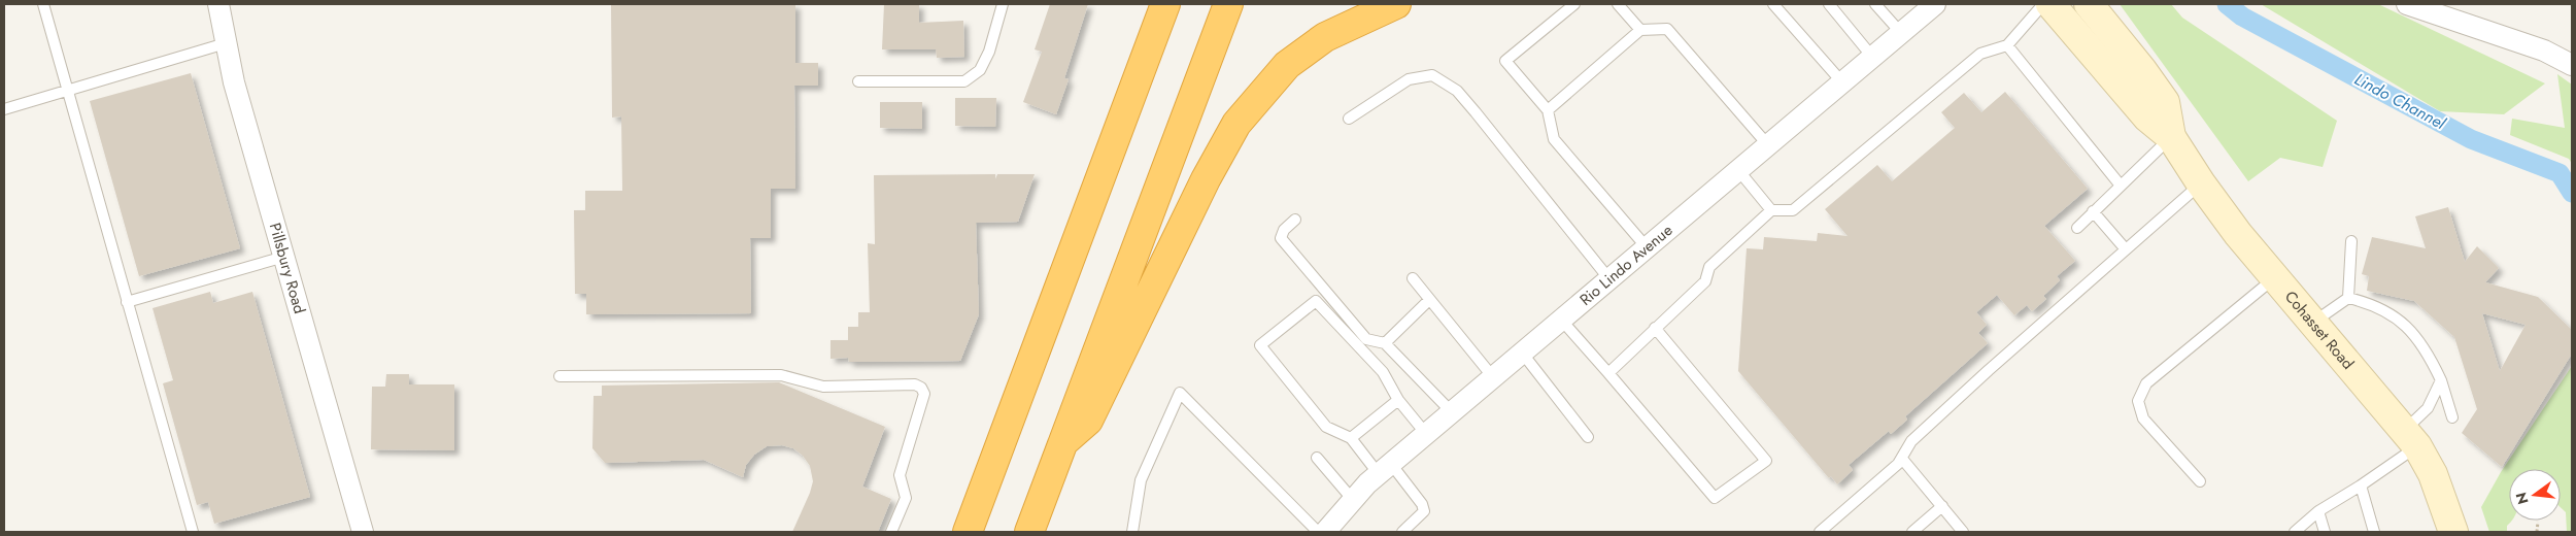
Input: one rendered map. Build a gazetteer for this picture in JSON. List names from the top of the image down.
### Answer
{
  "streets": {
    "main road": ["Cohasset Road"],
    "street": ["Rio Lindo Avenue", "Pillsbury Road"]
  },
  "water": ["Lindo Channel"],
  "north": "left"
}
